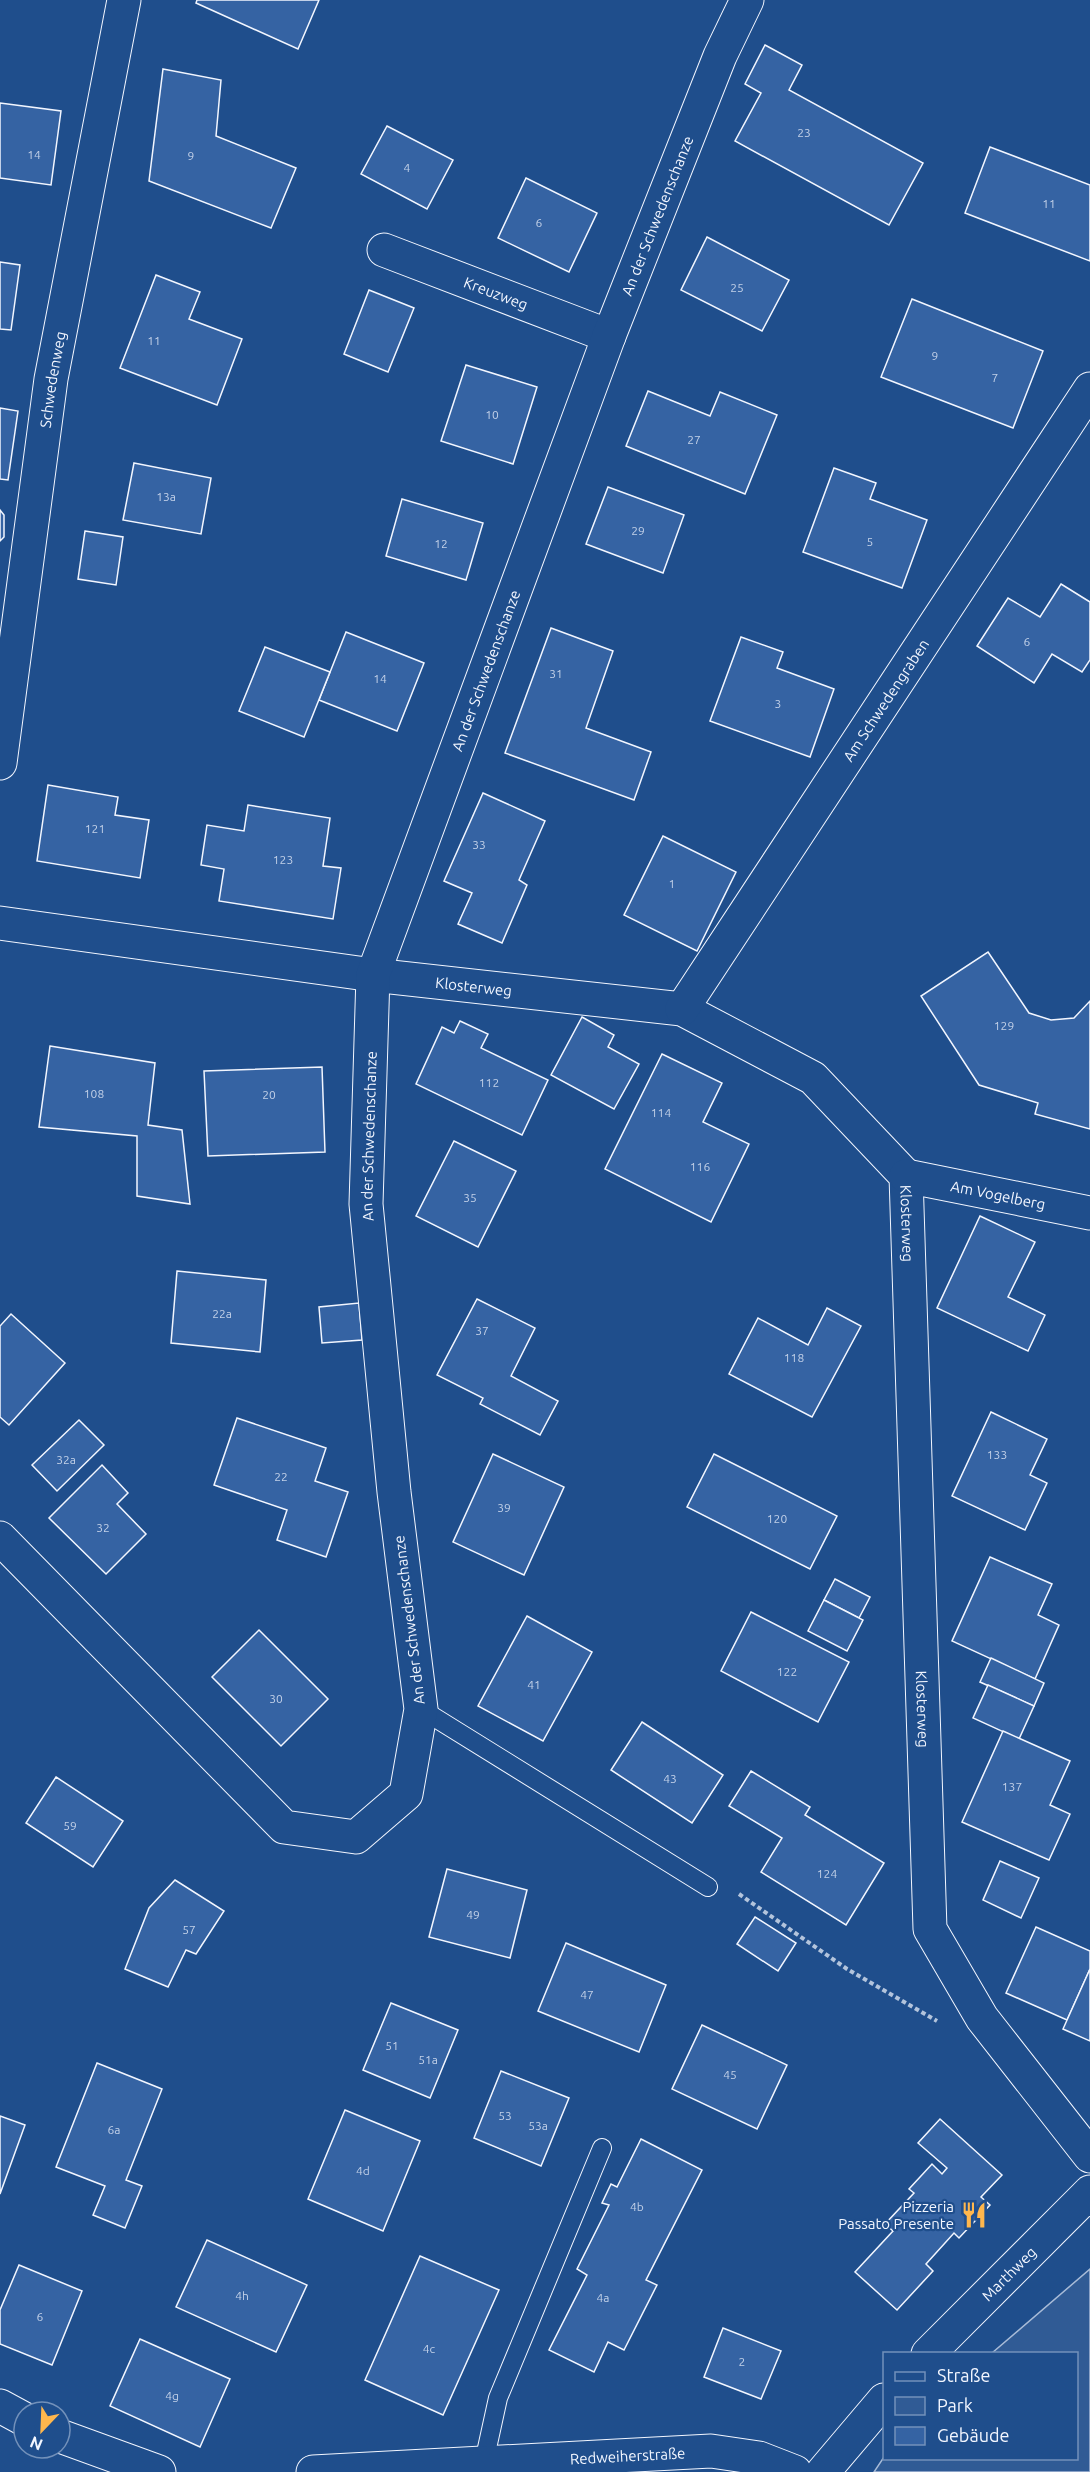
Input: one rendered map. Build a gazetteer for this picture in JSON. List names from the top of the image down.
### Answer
{
  "streets": {
    "street": [
      "An der Schwedenschanze",
      "Kreuzweg",
      "Schwedenweg",
      "Am Schwedengraben",
      "Klosterweg",
      "Am Vogelberg",
      "Marthweg",
      "Redweiherstraße"
    ]
  },
  "crossings": [
    ["An der Schwedenschanze", "Kreuzweg"],
    ["An der Schwedenschanze", "Klosterweg"],
    ["Am Schwedengraben", "Klosterweg"],
    ["Klosterweg", "Am Vogelberg"]
  ],
  "places": {
    "restaurant": ["Pizzeria Passato Presente"]
  },
  "house_numbers": [
    "23",
    "14",
    "9",
    "4",
    "11",
    "6",
    "25",
    "11",
    "9",
    "7",
    "10",
    "27",
    "13a",
    "29",
    "5",
    "12",
    "6",
    "31",
    "14",
    "3",
    "121",
    "33",
    "123",
    "1",
    "129",
    "112",
    "108",
    "20",
    "114",
    "116",
    "35",
    "22a",
    "37",
    "118",
    "133",
    "32a",
    "22",
    "39",
    "120",
    "32",
    "122",
    "41",
    "30",
    "43",
    "137",
    "59",
    "124",
    "49",
    "57",
    "47",
    "51",
    "51a",
    "45",
    "53",
    "53a",
    "6a",
    "4d",
    "4b",
    "4h",
    "4a",
    "6",
    "4c",
    "2",
    "4g"
  ],
  "legend": ["Straße", "Park", "Gebäude"],
  "north": "bottom left"
}
